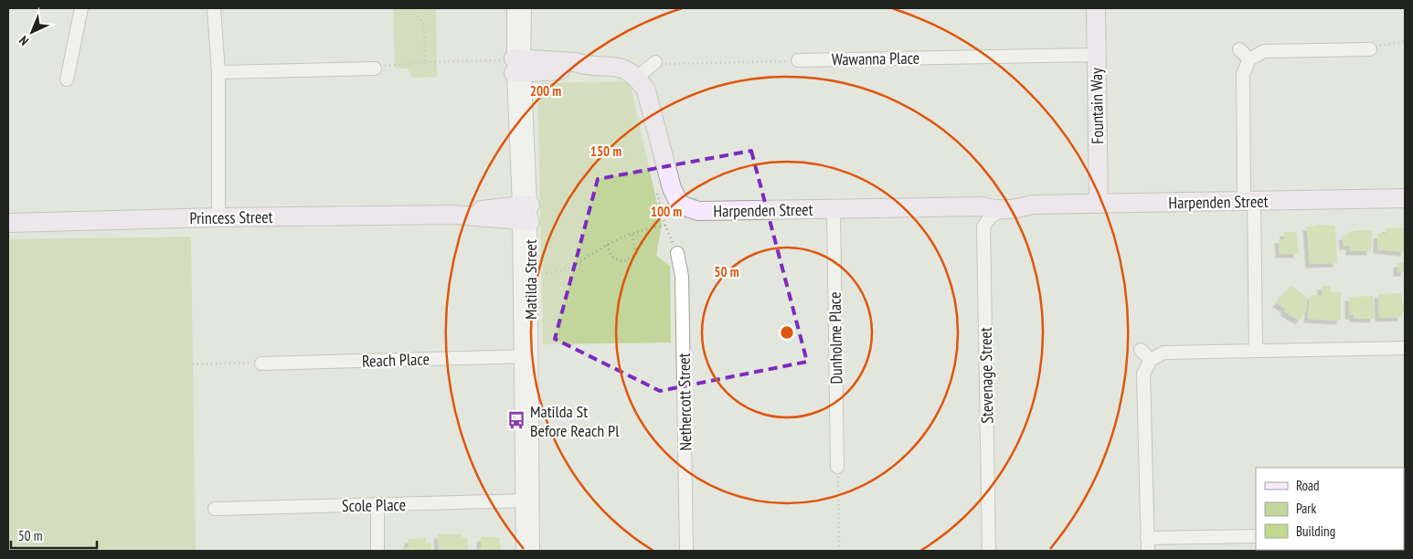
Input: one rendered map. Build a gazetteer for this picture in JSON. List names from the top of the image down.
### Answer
{
  "streets": {
    "street": [
      "Wawanna Place",
      "Fountain Way",
      "Harpenden Street",
      "Princess Street",
      "Matilda Street",
      "Dunholme Place",
      "Reach Place",
      "Stevenage Street",
      "Nethercott Street",
      "Scole Place"
    ]
  },
  "crossings": [
    ["Wawanna Place", "Fountain Way"],
    ["Fountain Way", "Harpenden Street"],
    ["Harpenden Street", "Dunholme Place"],
    ["Harpenden Street", "Stevenage Street"],
    ["Princess Street", "Matilda Street"],
    ["Matilda Street", "Reach Place"],
    ["Matilda Street", "Scole Place"]
  ],
  "places": {
    "bus stop": ["Matilda St Before Reach Pl"]
  },
  "legend": ["Road", "Park", "Building"],
  "scale_bar": "50 m",
  "north": "bottom left",
  "rings": [
    "200 m",
    "150 m",
    "100 m",
    "50 m"
  ]
}
